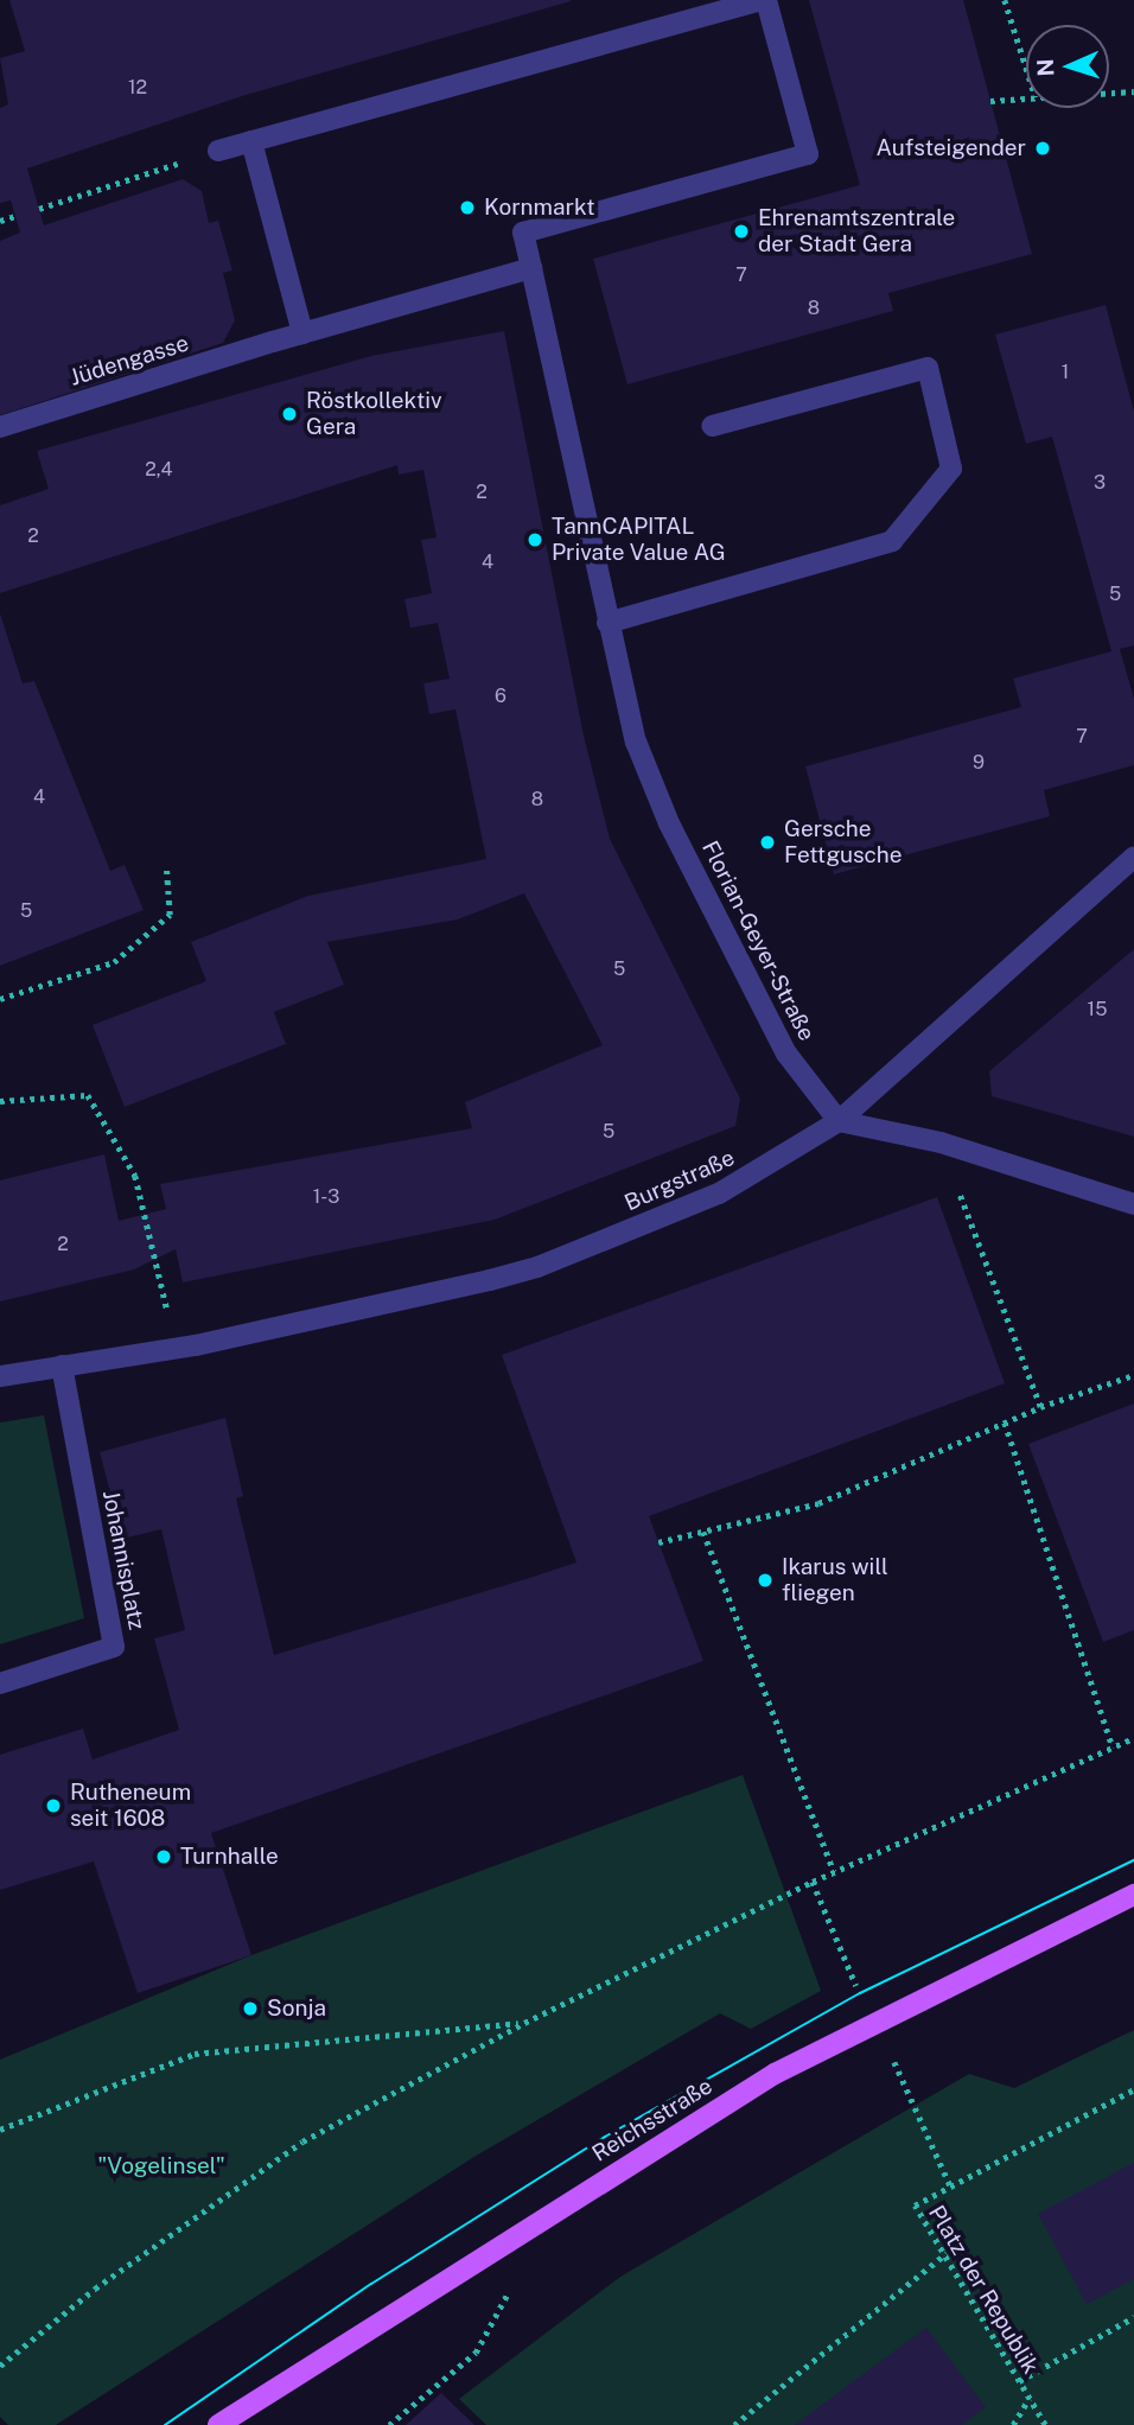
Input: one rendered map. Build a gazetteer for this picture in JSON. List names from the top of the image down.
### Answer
{
  "streets": {
    "main road": ["Reichsstraße"],
    "street": [
      "Jüdengasse",
      "Florian-Geyer-Straße",
      "Burgstraße",
      "Johannisplatz"
    ],
    "path": ["Platz der Republik"]
  },
  "crossings": [
    ["Florian-Geyer-Straße", "Burgstraße"]
  ],
  "parks": ["\"Vogelinsel\""],
  "places": [
    "Aufsteigender",
    "Kornmarkt",
    "Ehrenamtszentrale der Stadt Gera",
    "Röstkollektiv Gera",
    "TannCAPITAL Private Value AG",
    "Gersche Fettgusche",
    "Ikarus will fliegen",
    "Rutheneum seit 1608",
    "Turnhalle",
    "Sonja"
  ],
  "house_numbers": [
    "12",
    "7",
    "8",
    "1",
    "2,4",
    "3",
    "2",
    "2",
    "4",
    "5",
    "6",
    "7",
    "9",
    "4",
    "8",
    "5",
    "5",
    "15",
    "5",
    "1-3",
    "2"
  ],
  "north": "left"
}
